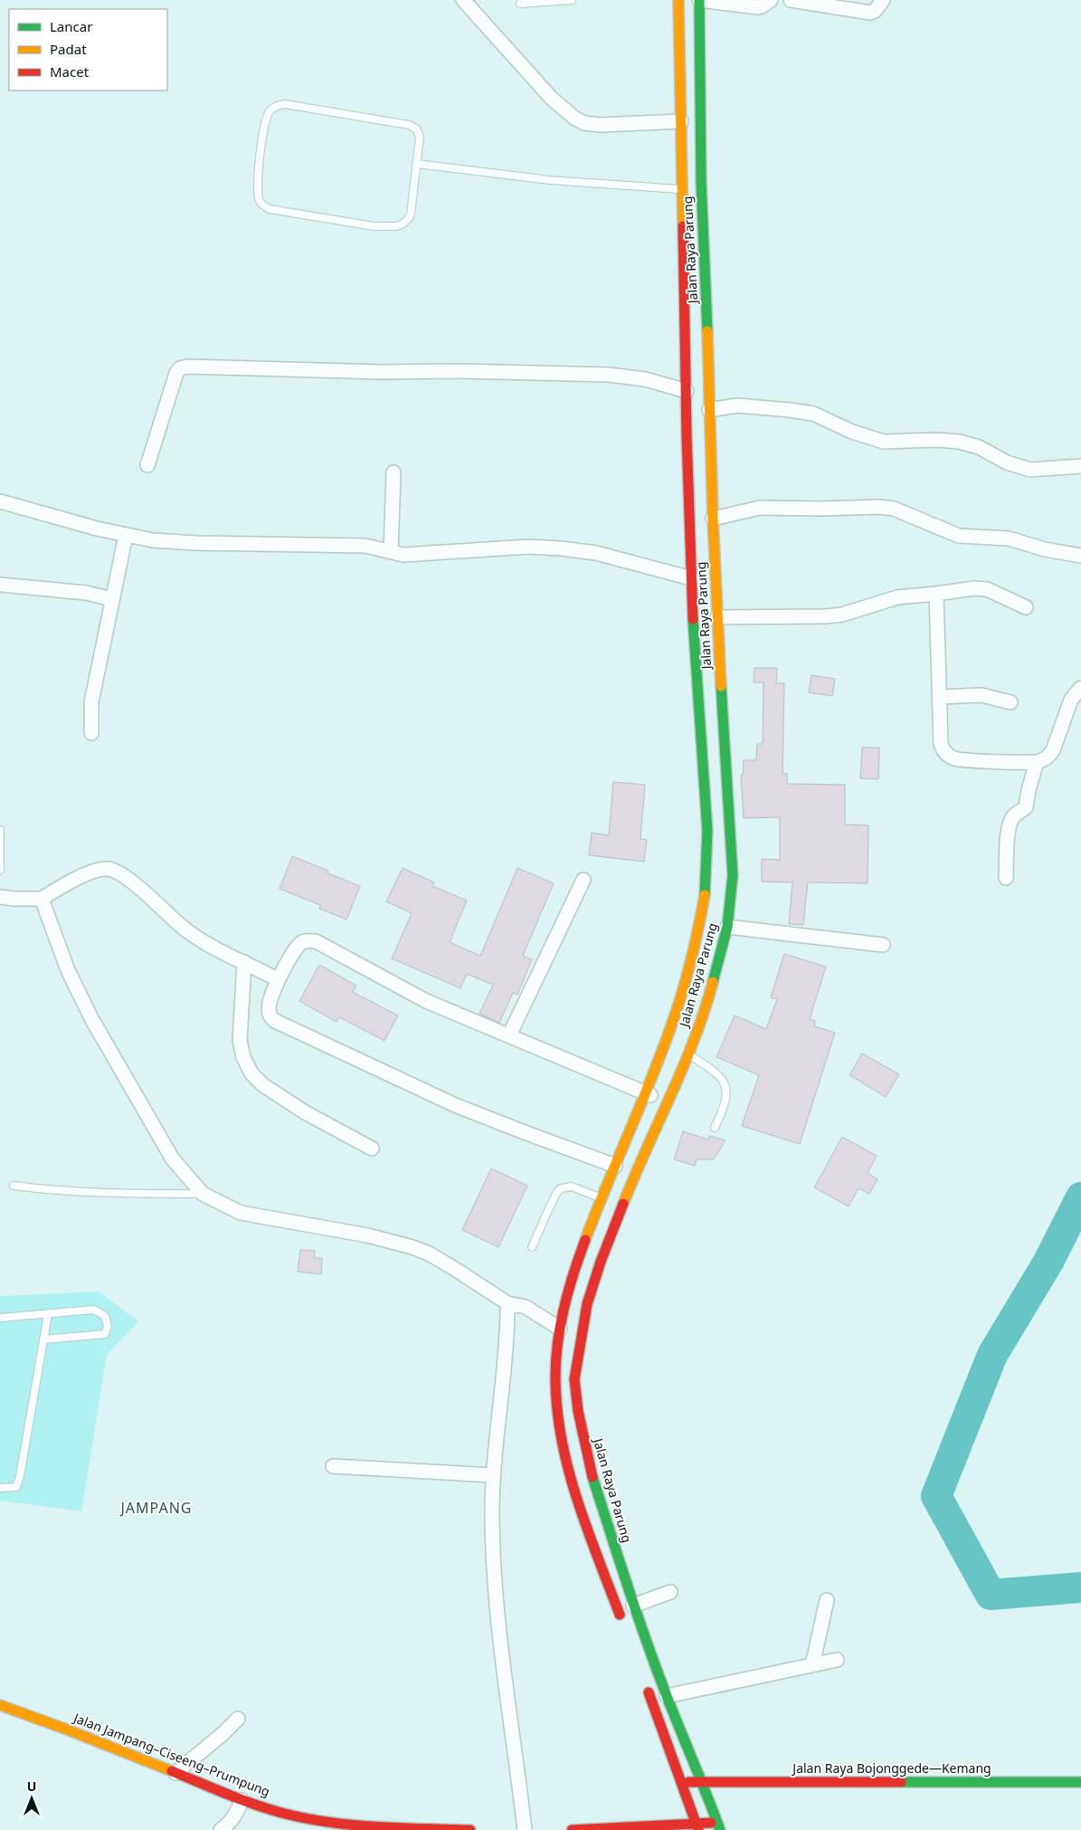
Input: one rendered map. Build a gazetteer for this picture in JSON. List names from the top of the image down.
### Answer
{
  "streets": {
    "main road": ["Jalan Raya Parung", "Jalan Jampang–Ciseeng–Prumpung", "Jalan Raya Bojonggede—Kemang"]
  },
  "crossings": [
    ["Jalan Raya Parung", "Jalan Raya Bojonggede—Kemang"]
  ],
  "districts": ["JAMPANG"],
  "legend": ["Lancar", "Padat", "Macet"],
  "north": "top"
}
